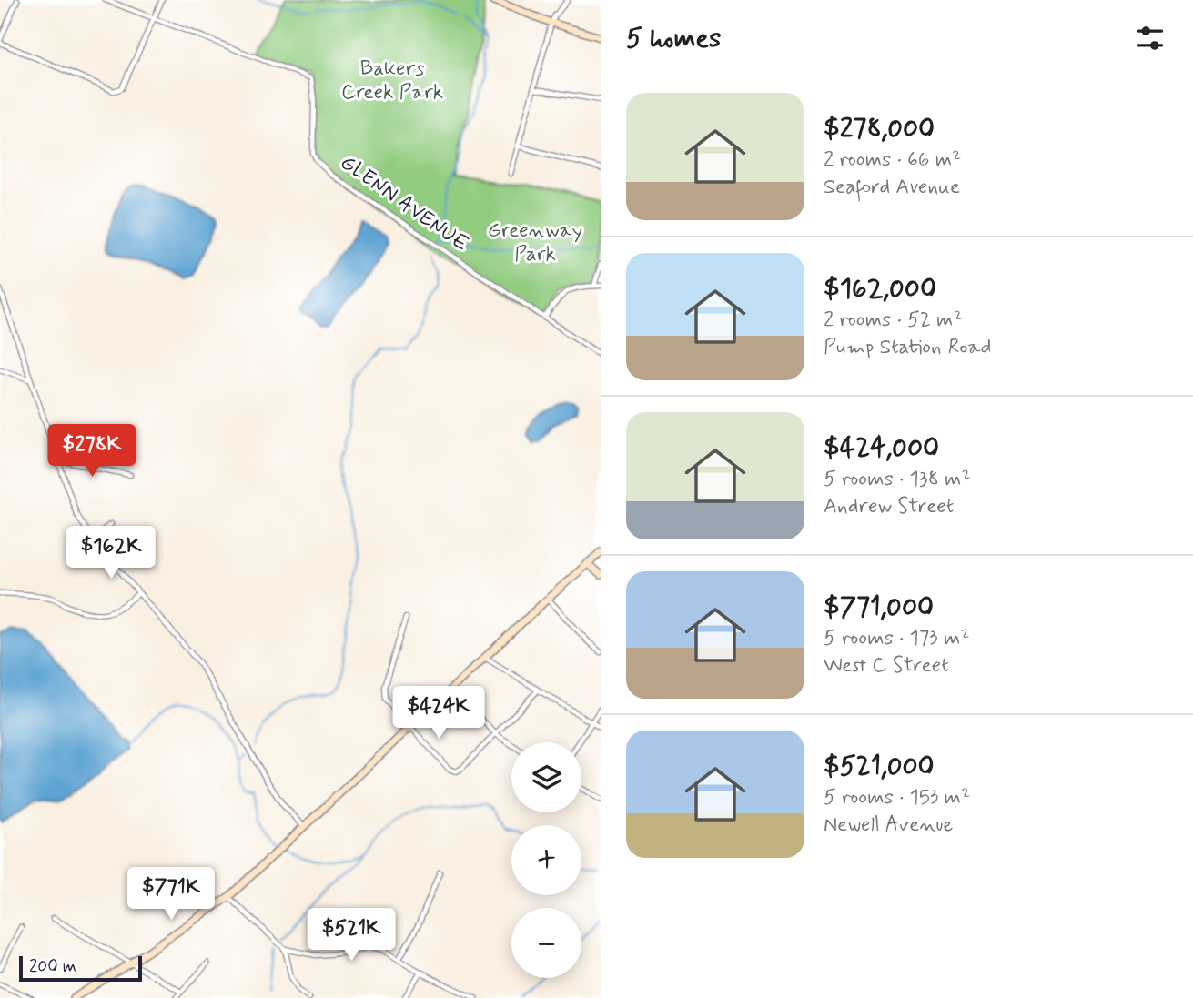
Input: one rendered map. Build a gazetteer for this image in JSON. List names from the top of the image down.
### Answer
{
  "streets": {
    "street": ["GLENN AVENUE"]
  },
  "parks": ["Bakers Creek Park", "Greenway Park"],
  "scale_bar": "200 m",
  "page": {
    "heading": "5 homes",
    "list": [
      {
        "name": "$278,000",
        "note": "2 rooms · 66 m² · Seaford Avenue"
      },
      {
        "name": "$162,000",
        "note": "2 rooms · 52 m² · Pump Station Road"
      },
      {
        "name": "$424,000",
        "note": "5 rooms · 138 m² · Andrew Street"
      },
      {
        "name": "$771,000",
        "note": "5 rooms · 173 m² · West C Street"
      },
      {
        "name": "$521,000",
        "note": "5 rooms · 153 m² · Newell Avenue"
      }
    ],
    "price": [
      "$278K",
      "$162K",
      "$424K",
      "$771K",
      "$521K"
    ],
    "map_buttons": ["+", "−"],
    "scale": "200 m"
  }
}
